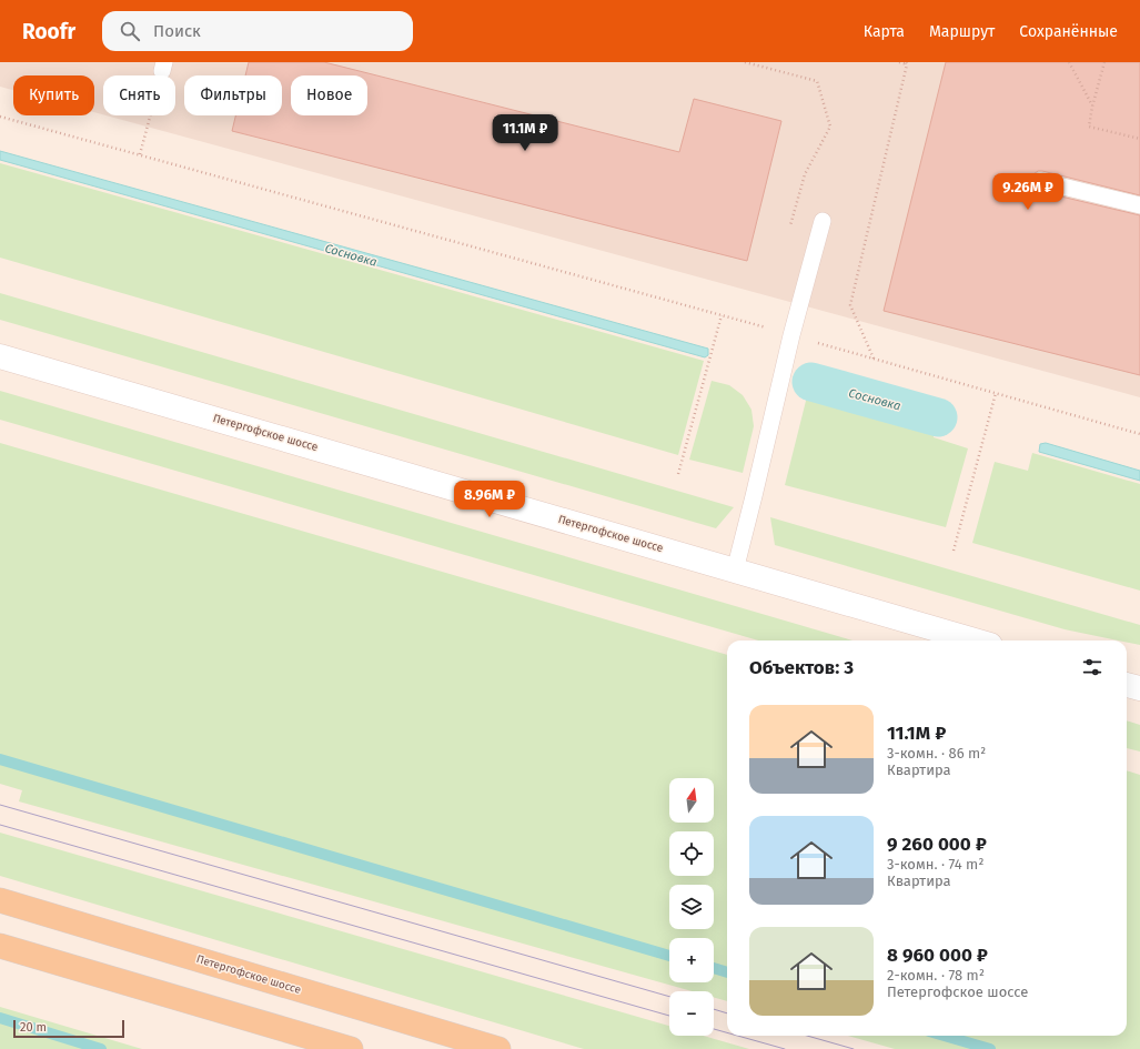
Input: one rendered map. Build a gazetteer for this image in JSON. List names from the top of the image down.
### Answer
{
  "streets": {
    "main road": ["Петергофское шоссе"]
  },
  "water": ["Сосновка"],
  "scale_bar": "20 m",
  "north": "top",
  "page": {
    "header": "Roofr",
    "search": "Поиск",
    "nav": ["Карта", "Маршрут", "Сохранённые"],
    "chip": [
      "Купить",
      "Снять",
      "Фильтры",
      "Новое"
    ],
    "price": ["11.1M ₽", "9.26M ₽", "8.96M ₽"],
    "heading": "Объектов: 3",
    "list": [
      {
        "name": "11.1M ₽",
        "note": "3-комн. · 86 m² · Квартира"
      },
      {
        "name": "9 260 000 ₽",
        "note": "3-комн. · 74 m² · Квартира"
      },
      {
        "name": "8 960 000 ₽",
        "note": "2-комн. · 78 m² · Петергофское шоссе"
      }
    ],
    "map_buttons": ["+", "−"],
    "scale": "20 m"
  }
}
